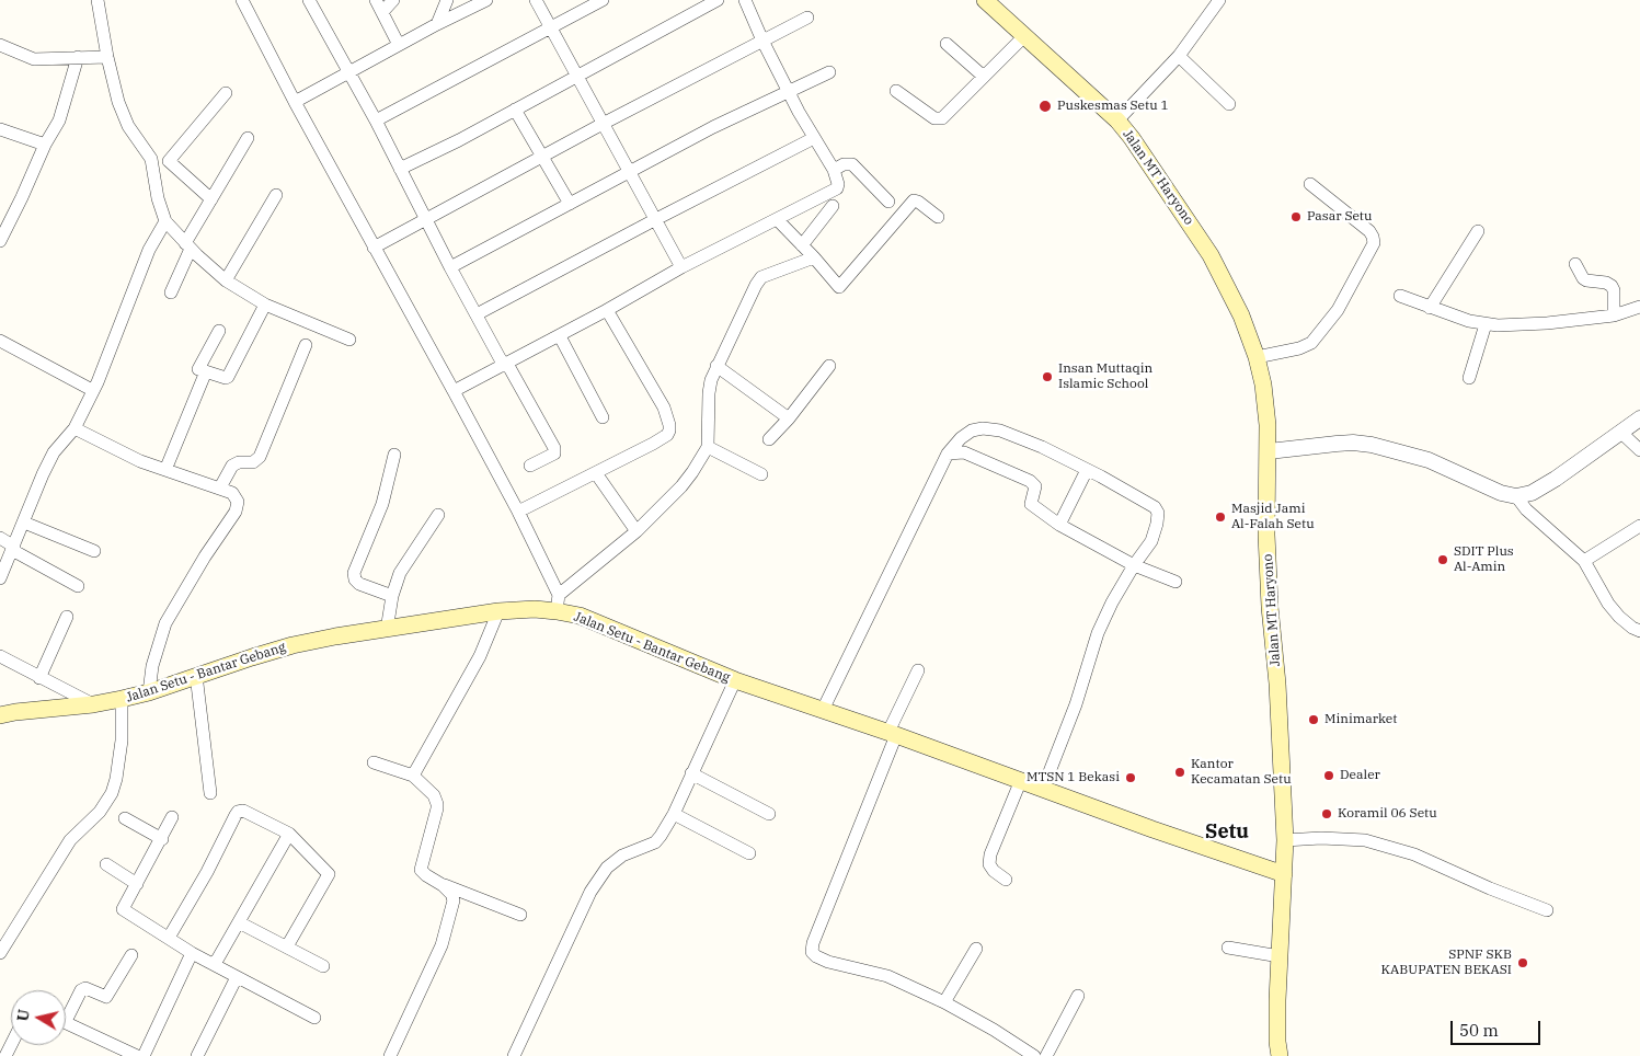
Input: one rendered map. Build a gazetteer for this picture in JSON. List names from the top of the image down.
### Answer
{
  "streets": {
    "main road": ["Jalan MT Haryono", "Jalan Setu - Bantar Gebang"]
  },
  "crossings": [
    ["Jalan MT Haryono", "Jalan Setu - Bantar Gebang"]
  ],
  "districts": ["Setu"],
  "places": [
    "Puskesmas Setu 1",
    "Pasar Setu",
    "Insan Muttaqin Islamic School",
    "Masjid Jami Al-Falah Setu",
    "SDIT Plus Al-Amin",
    "Minimarket",
    "Kantor Kecamatan Setu",
    "Dealer",
    "MTSN 1 Bekasi",
    "Koramil 06 Setu",
    "SPNF SKB KABUPATEN BEKASI"
  ],
  "scale_bar": "50 m",
  "north": "left"
}
